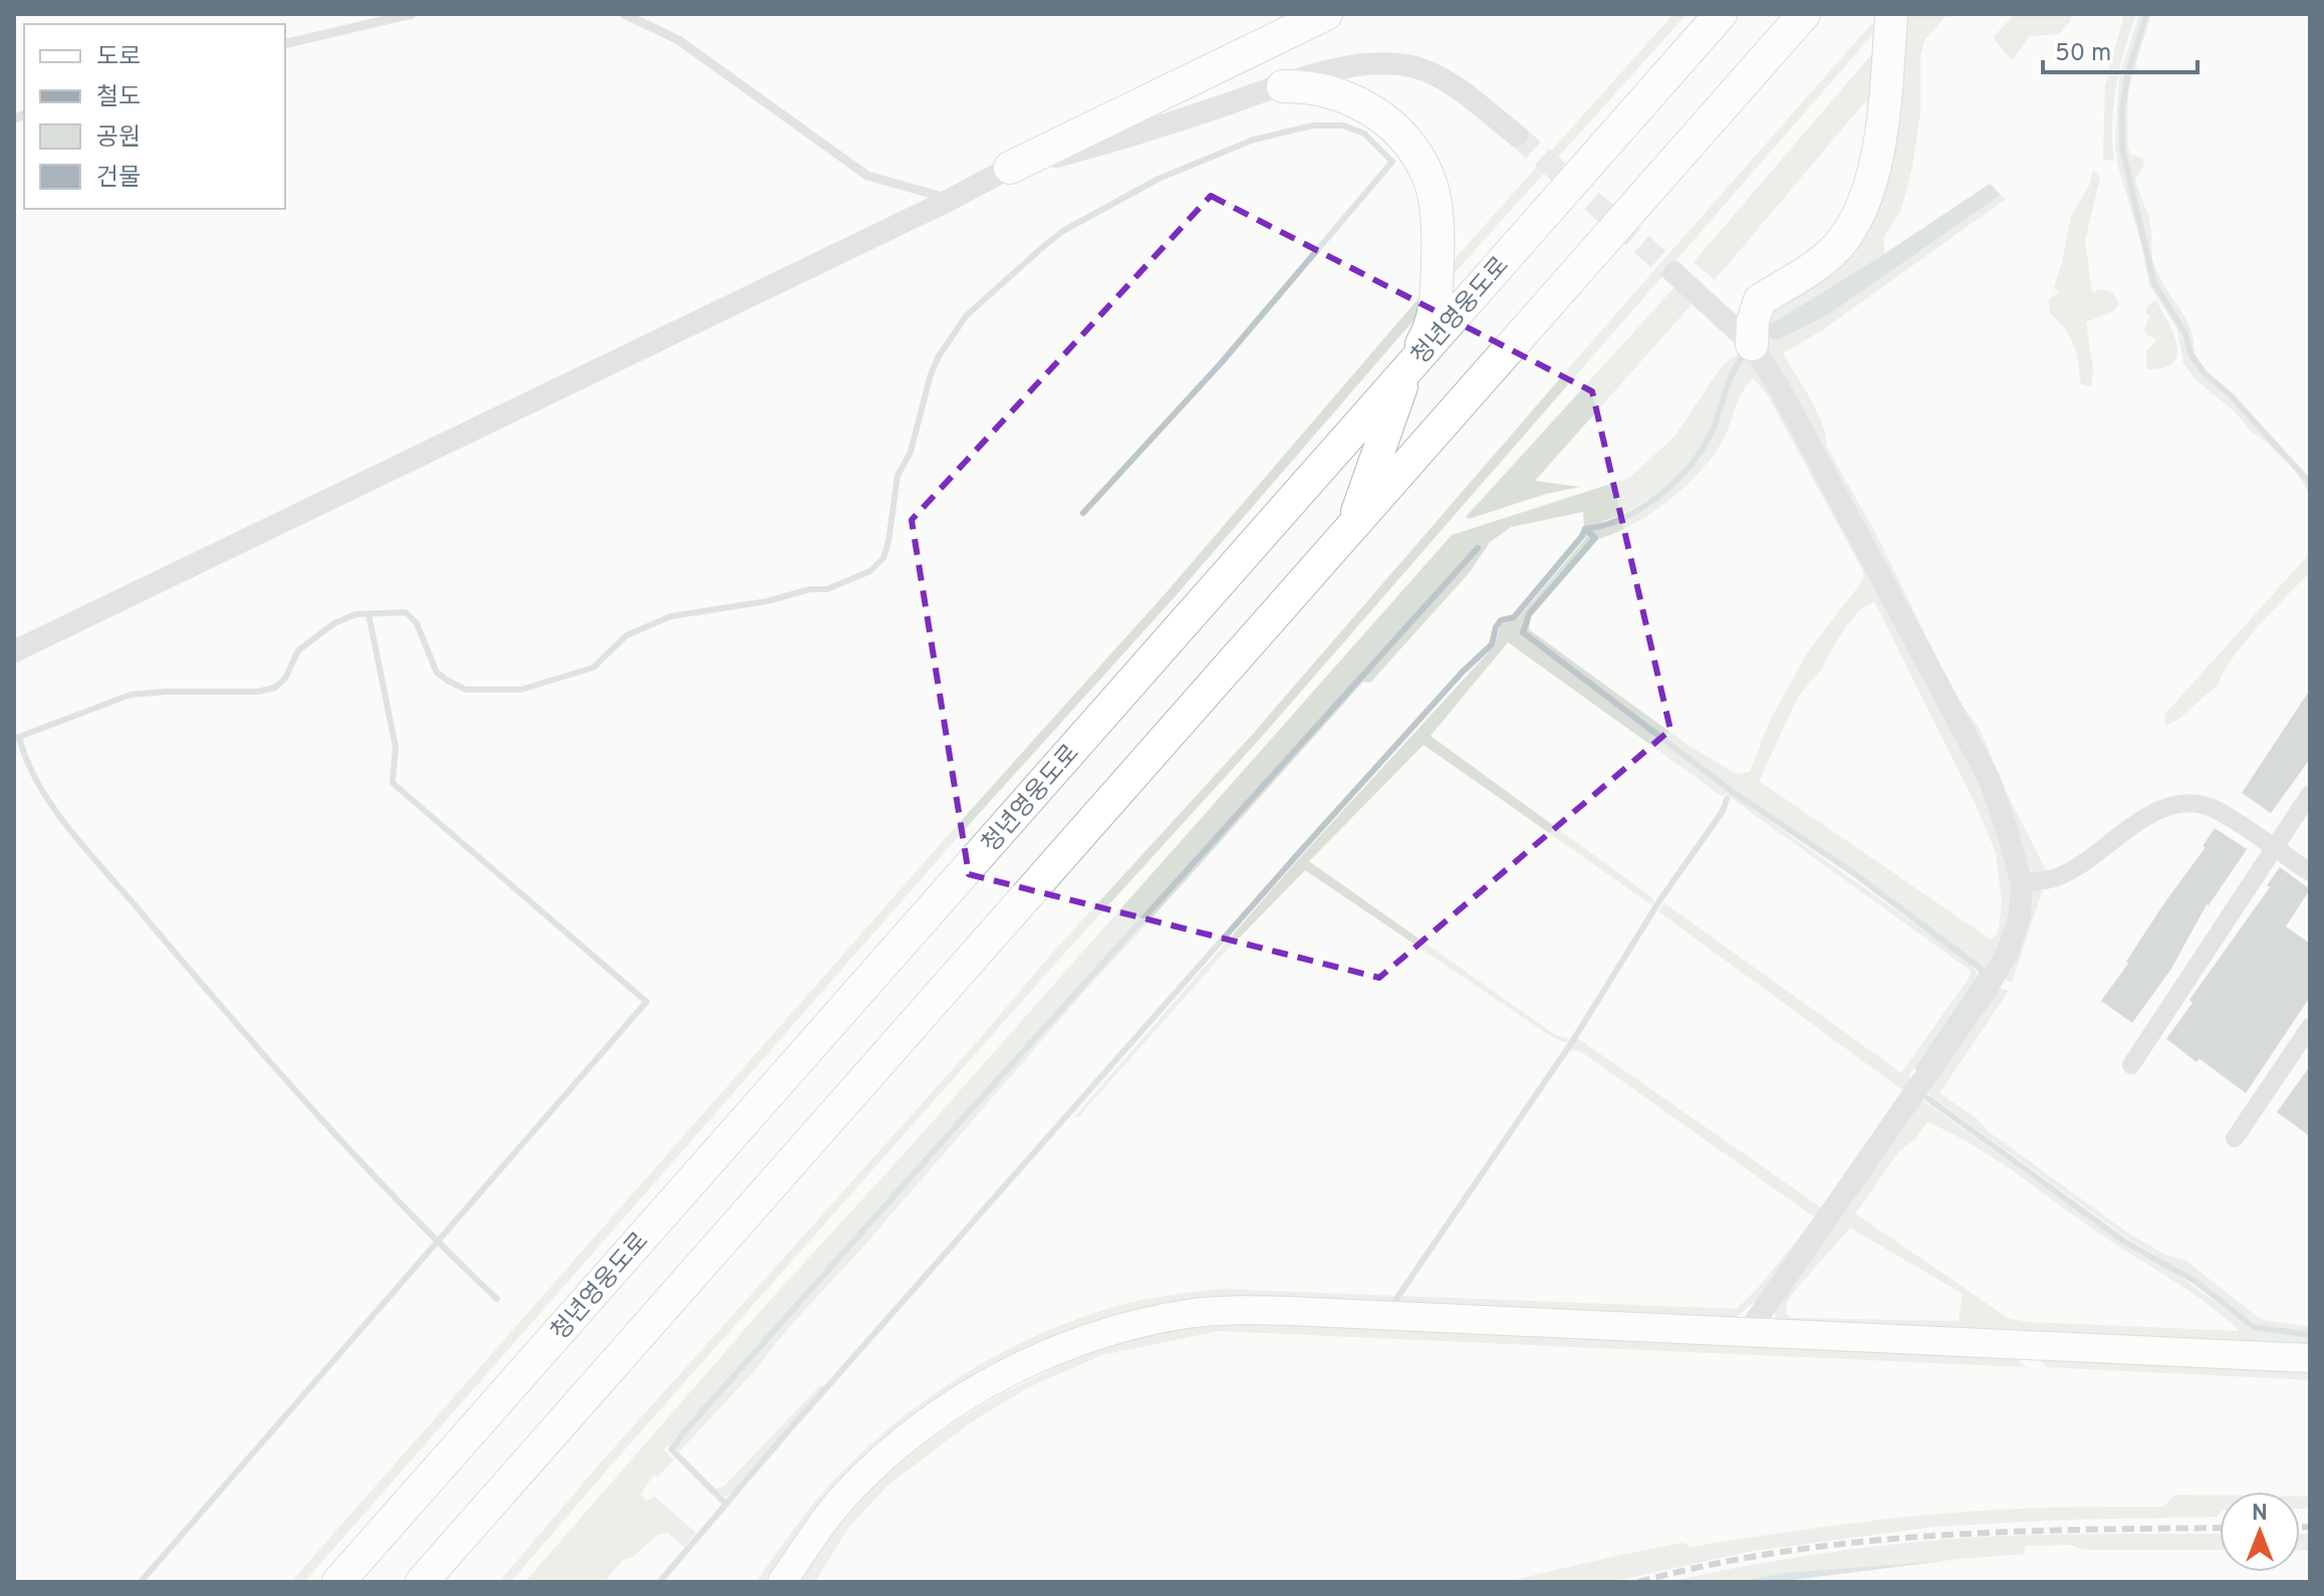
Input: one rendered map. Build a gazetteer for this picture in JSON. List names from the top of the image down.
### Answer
{
  "streets": {
    "highway": ["청년영웅도로"]
  },
  "legend": [
    "도로",
    "철도",
    "공원",
    "건물"
  ],
  "scale_bar": "50 m",
  "north": "top"
}
